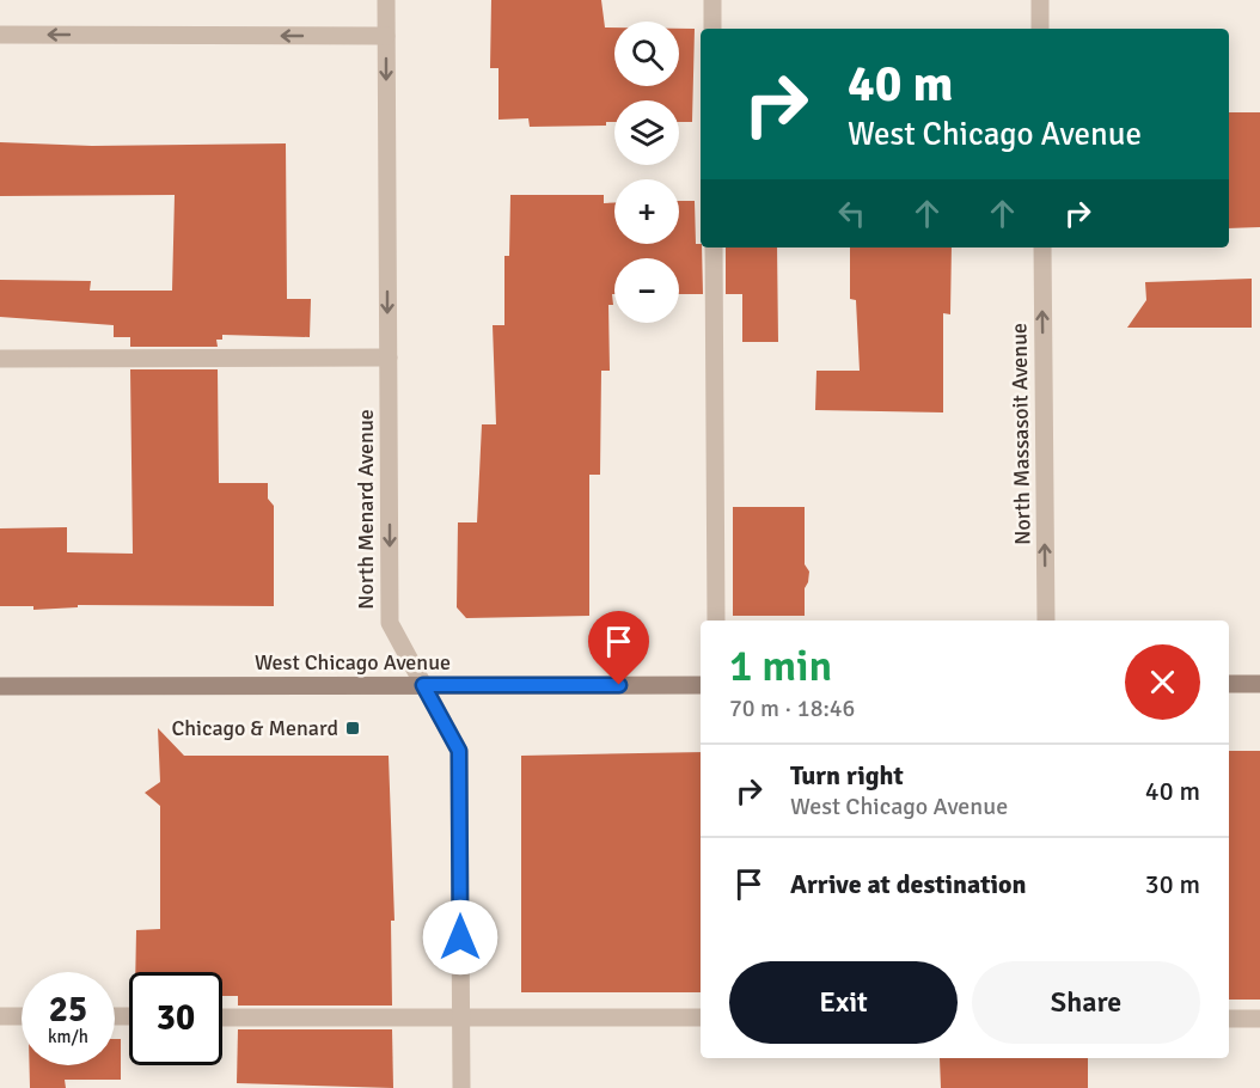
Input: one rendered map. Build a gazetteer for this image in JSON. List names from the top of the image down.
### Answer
{
  "streets": {
    "main road": ["West Chicago Avenue"],
    "street": ["North Massasoit Avenue", "North Menard Avenue"]
  },
  "crossings": [
    ["North Menard Avenue", "West Chicago Avenue"]
  ],
  "one_way": ["North Massasoit Avenue", "North Menard Avenue"],
  "places": {
    "transit": ["Chicago & Menard"]
  },
  "page": {
    "map_buttons": ["+", "−"],
    "turn": ["40 m", "West Chicago Avenue"],
    "heading": ["1 min", "70 m · 18:46"],
    "list": [
      {
        "name": "Turn right",
        "note": "West Chicago Avenue",
        "value": "40 m"
      },
      {
        "name": "Arrive at destination",
        "value": "30 m"
      }
    ],
    "buttons": ["Exit", "Share"],
    "speed": "25 km/h",
    "limit": "30"
  }
}
